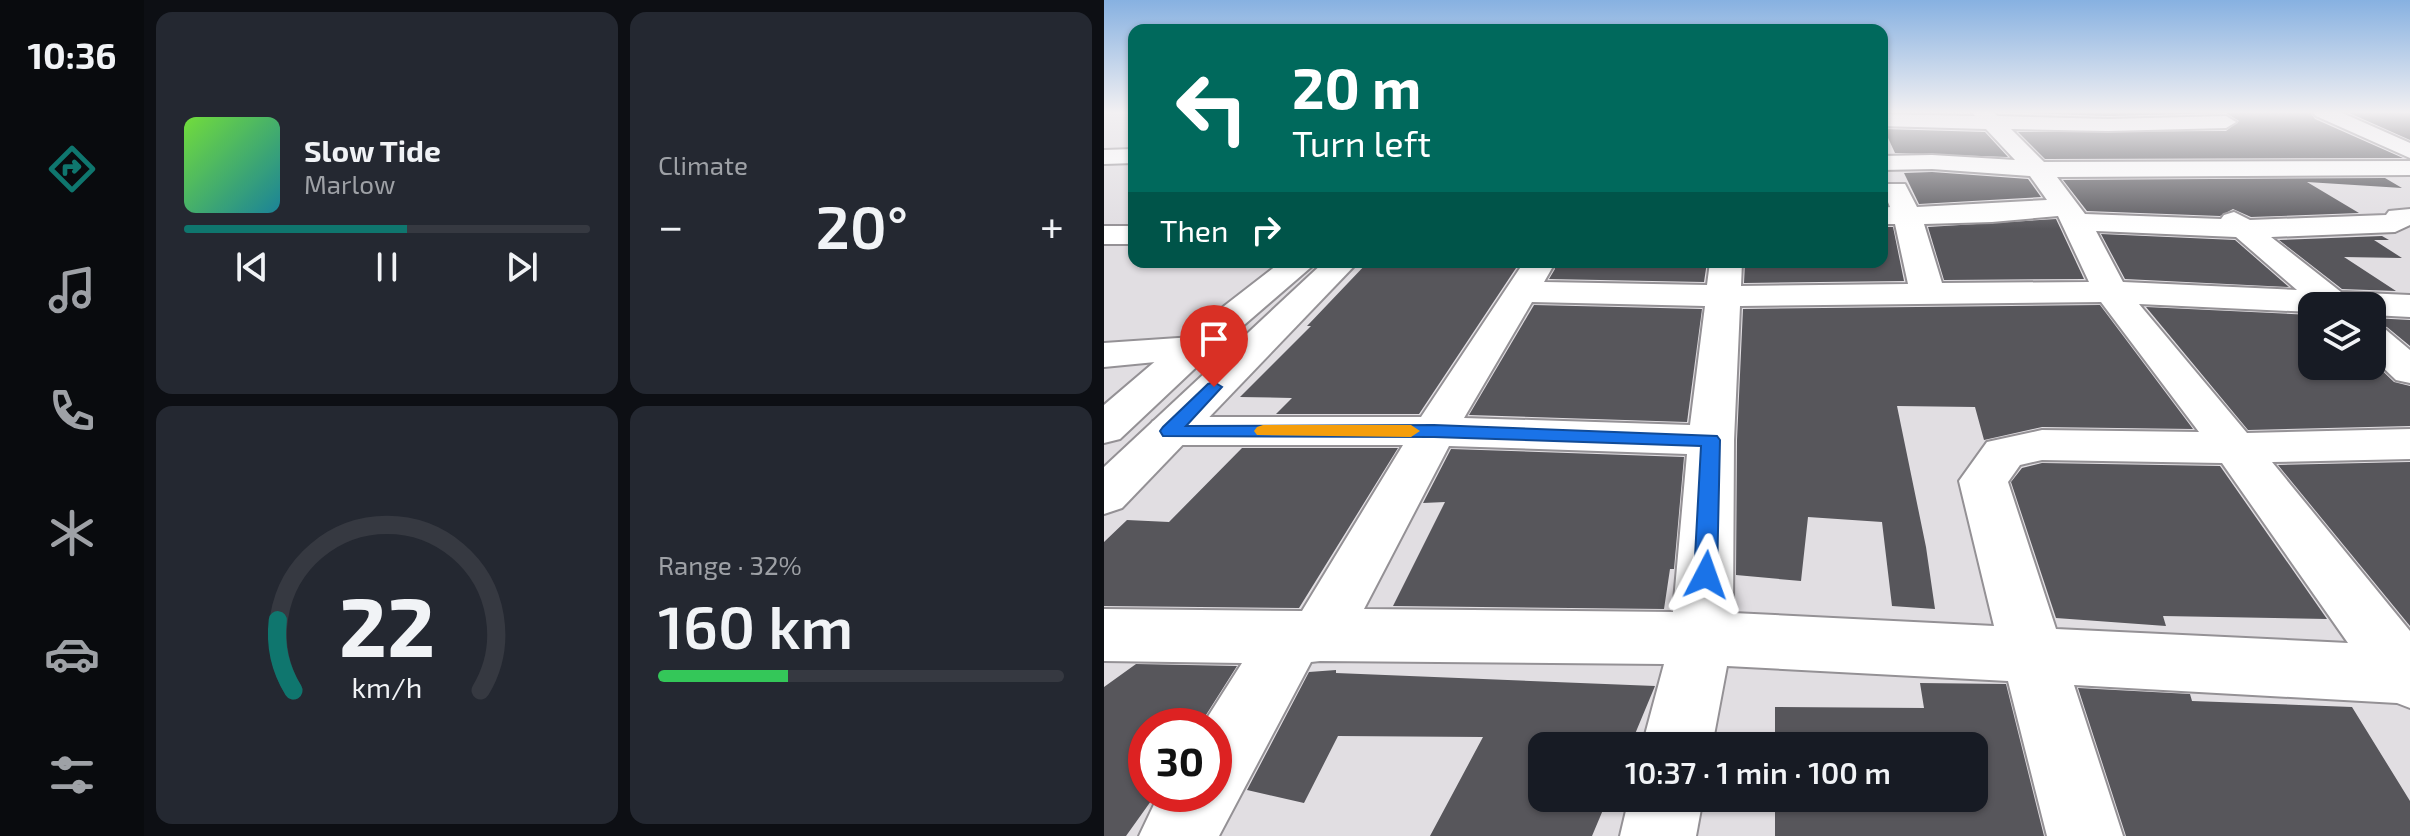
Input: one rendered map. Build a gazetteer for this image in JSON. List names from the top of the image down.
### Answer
{
  "page": {
    "tabs": "10:36",
    "tile": [
      "Climate",
      ["Range · 32%", "160 km"]
    ],
    "turn": ["20 m", "Turn left"],
    "song": ["Slow Tide", "Marlow"],
    "heat": ["−", "20°", "+"],
    "then": "Then",
    "limit": "30",
    "trip": "10:37 · 1 min · 100 m",
    "gauge": ["22", "km/h"]
  }
}
